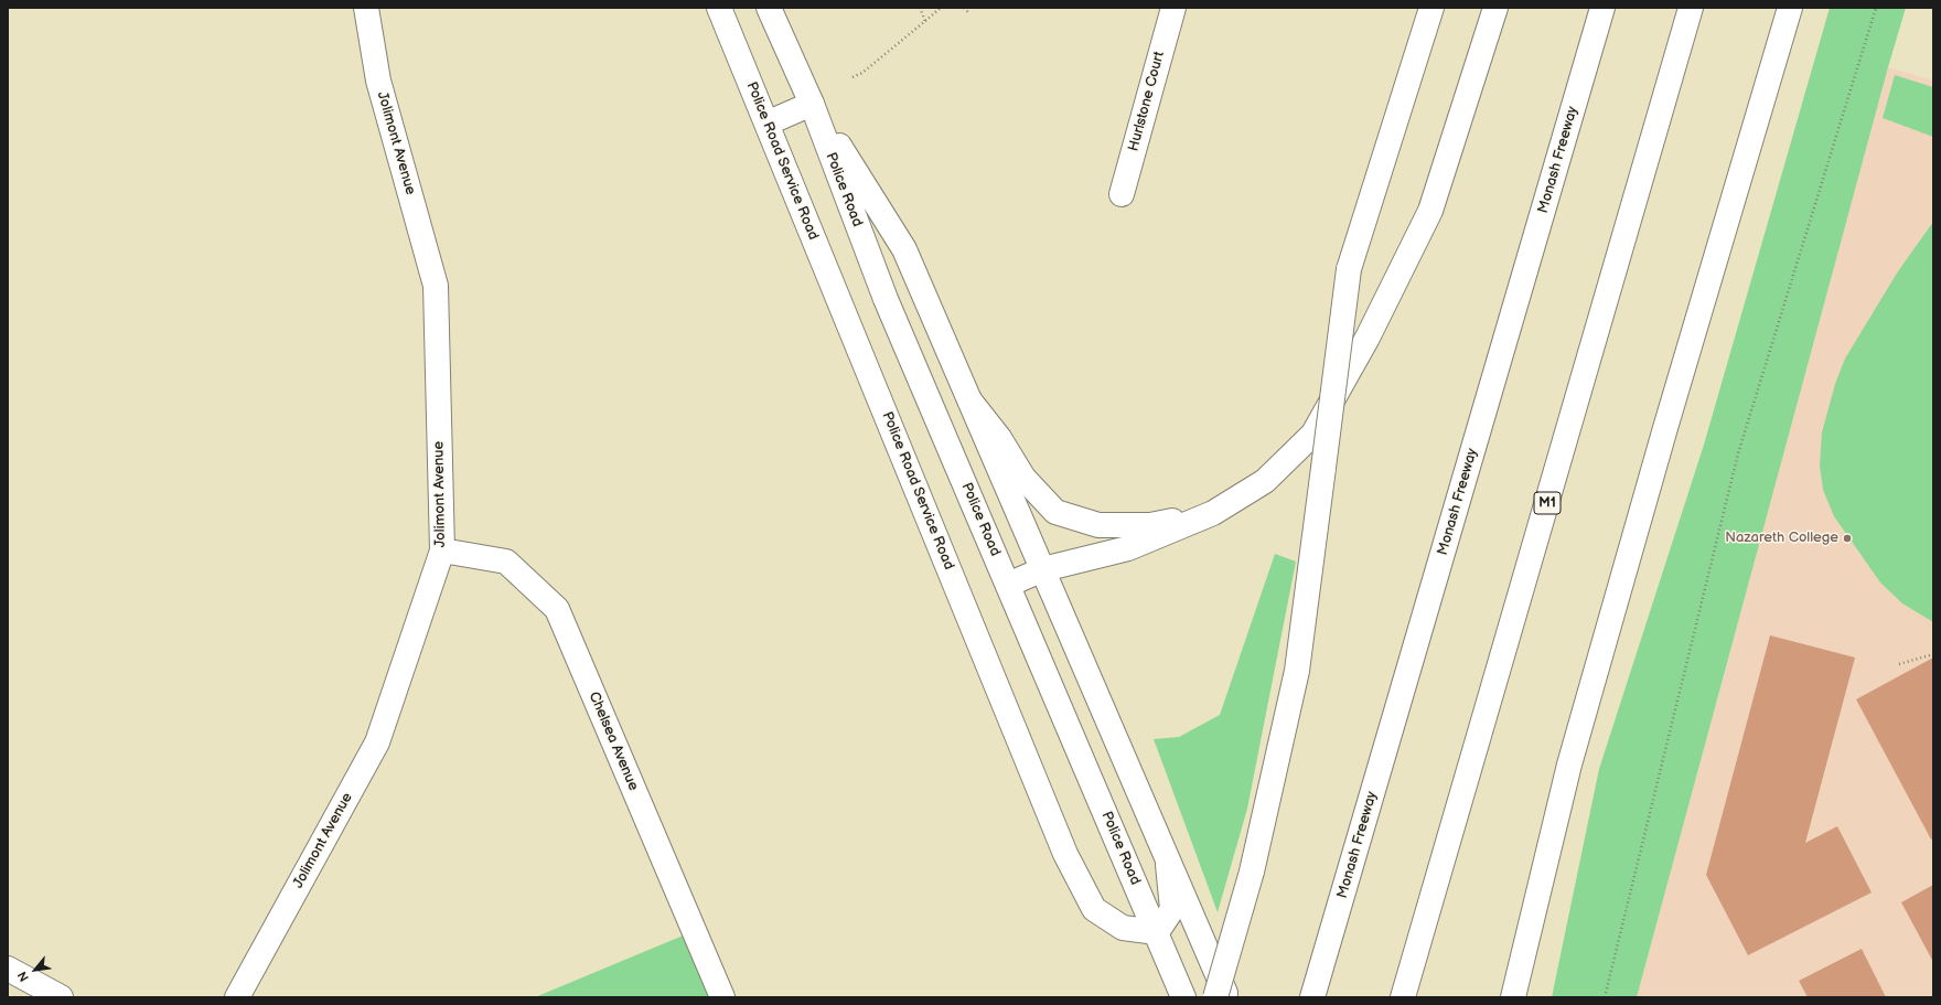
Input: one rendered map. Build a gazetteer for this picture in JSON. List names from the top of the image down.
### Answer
{
  "streets": {
    "main road": [
      "Hurlstone Court",
      "Jolimont Avenue",
      "Monash Freeway",
      "Police Road Service Road",
      "Police Road",
      "M1",
      "Chelsea Avenue"
    ]
  },
  "crossings": [
    ["Jolimont Avenue", "Chelsea Avenue"],
    ["Police Road Service Road", "Police Road"]
  ],
  "places": ["Nazareth College"],
  "north": "bottom left"
}
